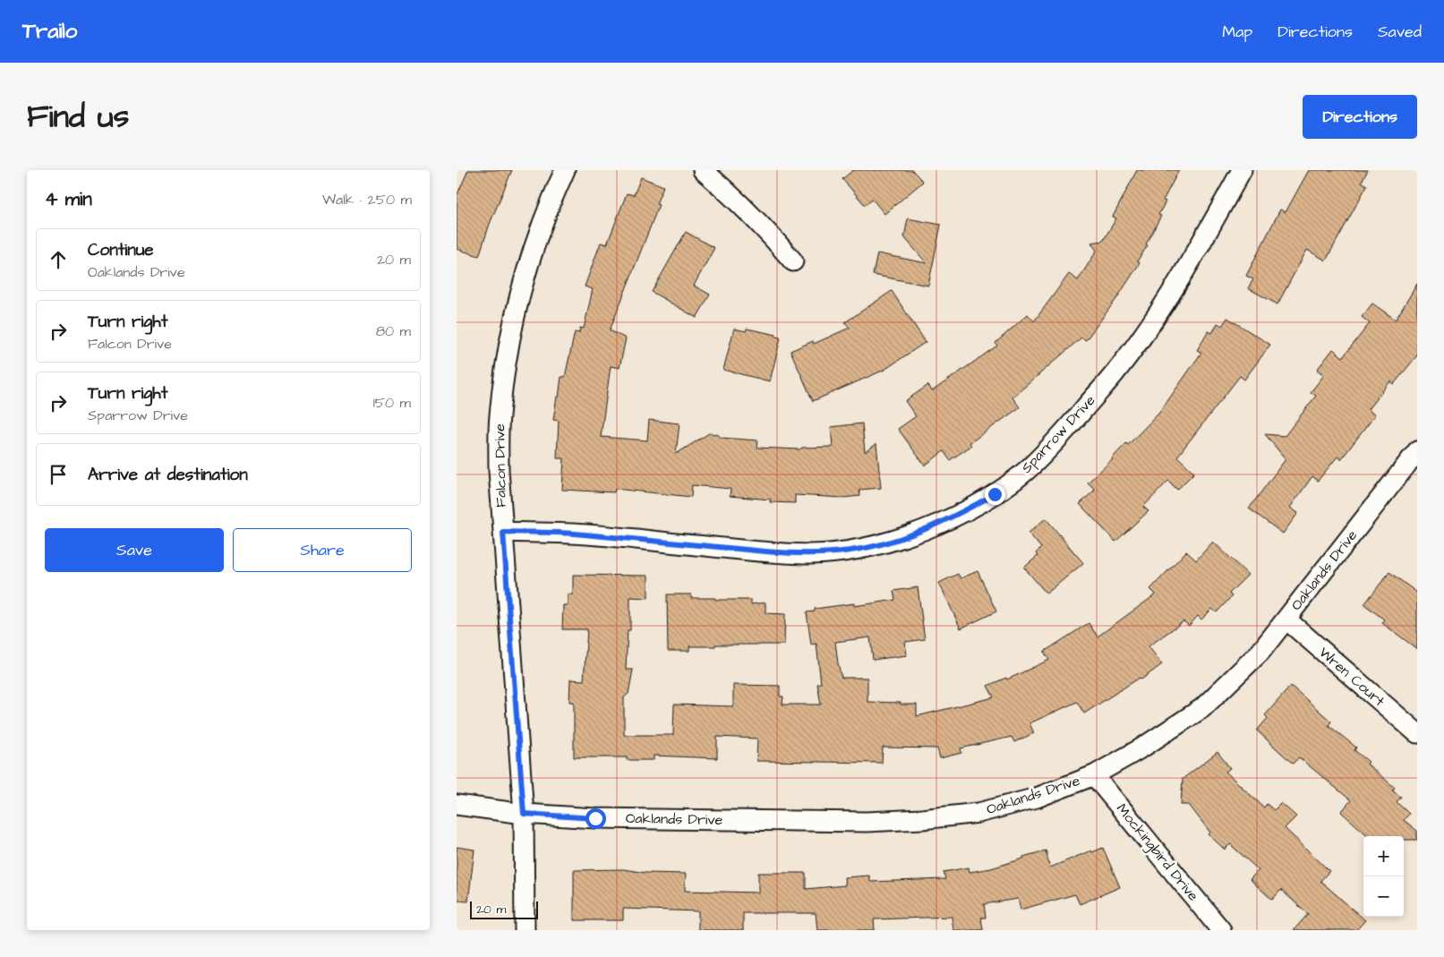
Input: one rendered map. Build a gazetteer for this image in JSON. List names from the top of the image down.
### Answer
{
  "streets": {
    "street": [
      "Sparrow Drive",
      "Falcon Drive",
      "Oaklands Drive",
      "Wren Court",
      "Mockingbird Drive"
    ]
  },
  "crossings": [
    ["Sparrow Drive", "Falcon Drive"],
    ["Falcon Drive", "Oaklands Drive"],
    ["Oaklands Drive", "Wren Court"],
    ["Oaklands Drive", "Mockingbird Drive"]
  ],
  "scale_bar": "20 m",
  "page": {
    "header": "Trailo",
    "nav": ["Map", "Directions", "Saved"],
    "title": "Find us",
    "buttons": [
      "Directions",
      ["Save", "Share"]
    ],
    "heading": ["4 min", "Walk · 250 m"],
    "list": [
      ["Continue", "Oaklands Drive", "20 m"],
      ["Turn right", "Falcon Drive", "80 m"],
      ["Turn right", "Sparrow Drive", "150 m"],
      "Arrive at destination"
    ],
    "map_buttons": ["+", "−"],
    "scale": "20 m"
  }
}
